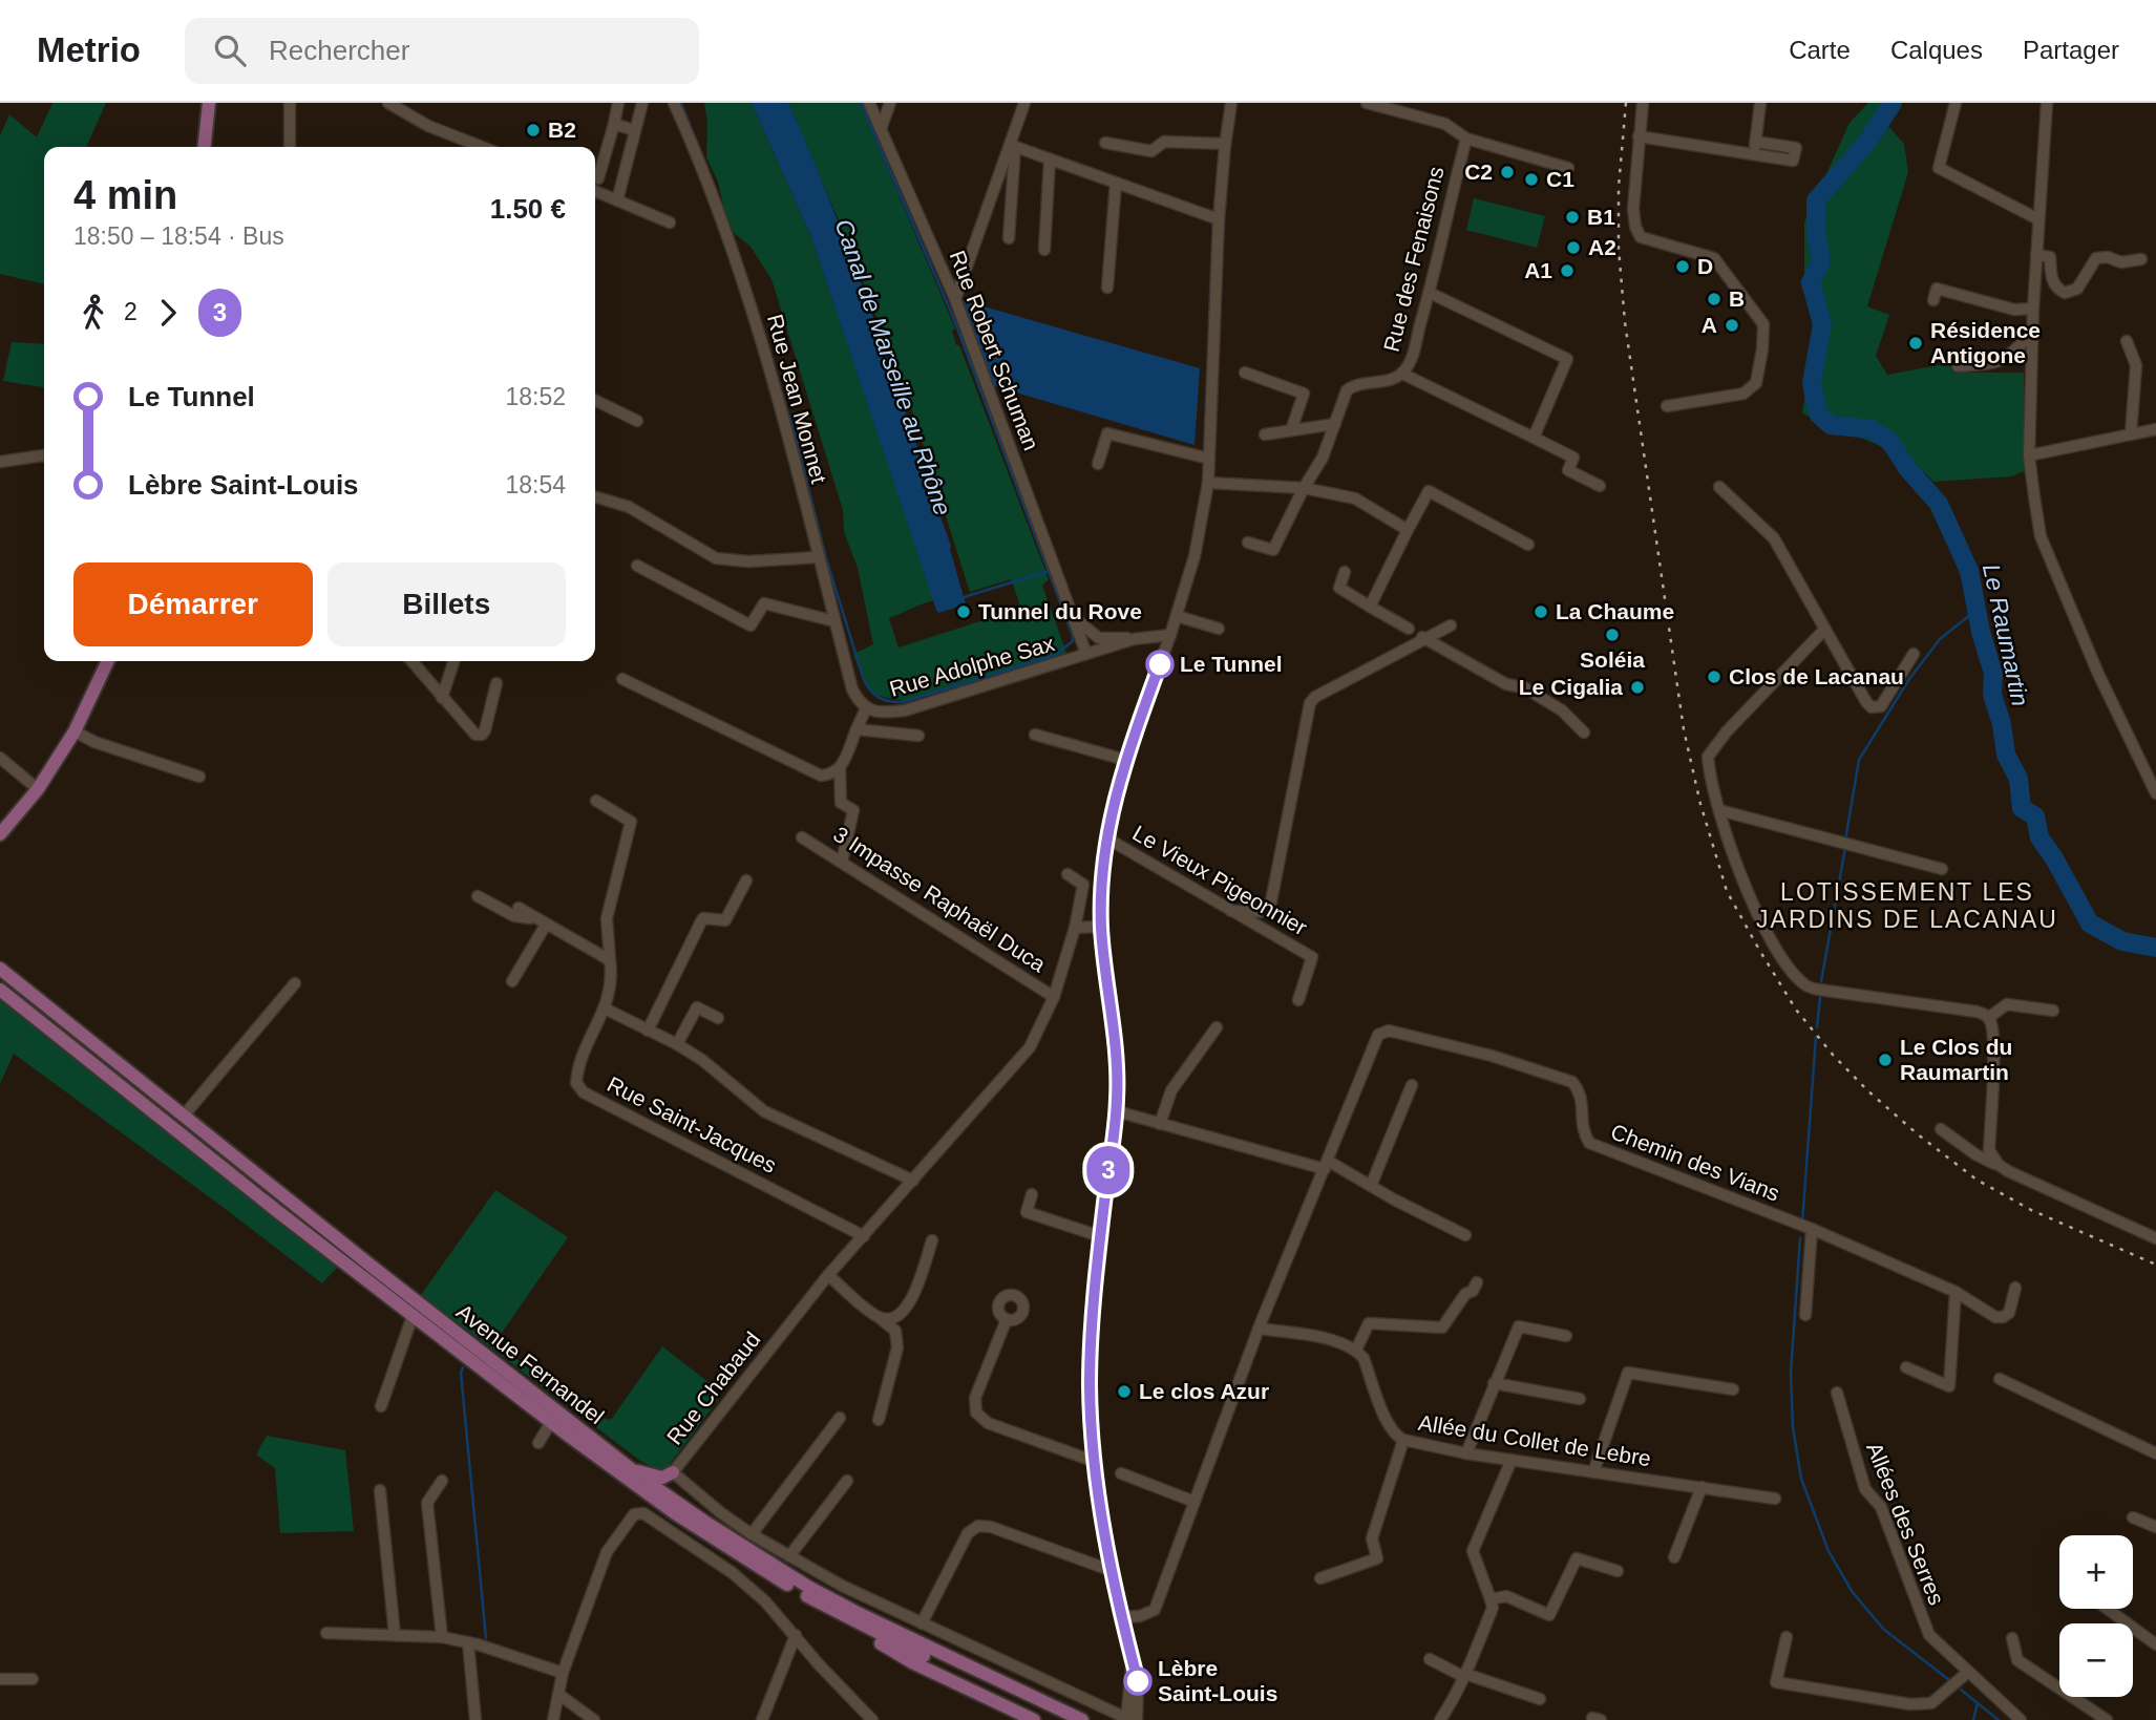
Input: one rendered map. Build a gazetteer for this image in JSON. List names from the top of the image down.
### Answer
{
  "streets": {
    "main road": ["Avenue Fernandel"],
    "street": [
      "Rue des Fenaisons",
      "Rue Robert Schuman",
      "Rue Jean Monnet",
      "Rue Adolphe Sax",
      "Le Vieux Pigeonnier",
      "3 Impasse Raphaël Duca",
      "Rue Saint-Jacques",
      "Chemin des Vians",
      "Rue Chabaud",
      "Allée du Collet de Lebre",
      "Allées des Serres"
    ]
  },
  "crossings": [
    ["Rue Robert Schuman", "Rue Adolphe Sax"],
    ["Rue Jean Monnet", "Rue Adolphe Sax"],
    ["3 Impasse Raphaël Duca", "Rue Chabaud"],
    ["Rue Saint-Jacques", "Rue Chabaud"]
  ],
  "districts": ["LOTISSEMENT LES JARDINS DE LACANAU"],
  "water": ["Canal de Marseille au Rhône", "Le Raumartin"],
  "places": [
    "B2",
    "C2",
    "C1",
    "B1",
    "A2",
    "D",
    "A1",
    "B",
    "A",
    "Résidence Antigone",
    "Tunnel du Rove",
    "La Chaume",
    "Soléia",
    "Le Tunnel",
    "Clos de Lacanau",
    "Le Cigalia",
    "Le Clos du Raumartin",
    "Le clos Azur",
    "Lèbre Saint-Louis"
  ],
  "lines": ["bus line 3"],
  "page": {
    "header": "Metrio",
    "search": "Rechercher",
    "nav": ["Carte", "Calques", "Partager"],
    "on_map": "3",
    "heading": ["4 min", "18:50 – 18:54 · Bus", "1.50 €"],
    "legs": ["2", "3"],
    "list": [
      {
        "name": "Le Tunnel",
        "value": "18:52"
      },
      {
        "name": "Lèbre Saint-Louis",
        "value": "18:54"
      }
    ],
    "buttons": ["Démarrer", "Billets"],
    "map_buttons": ["+", "−"]
  }
}
